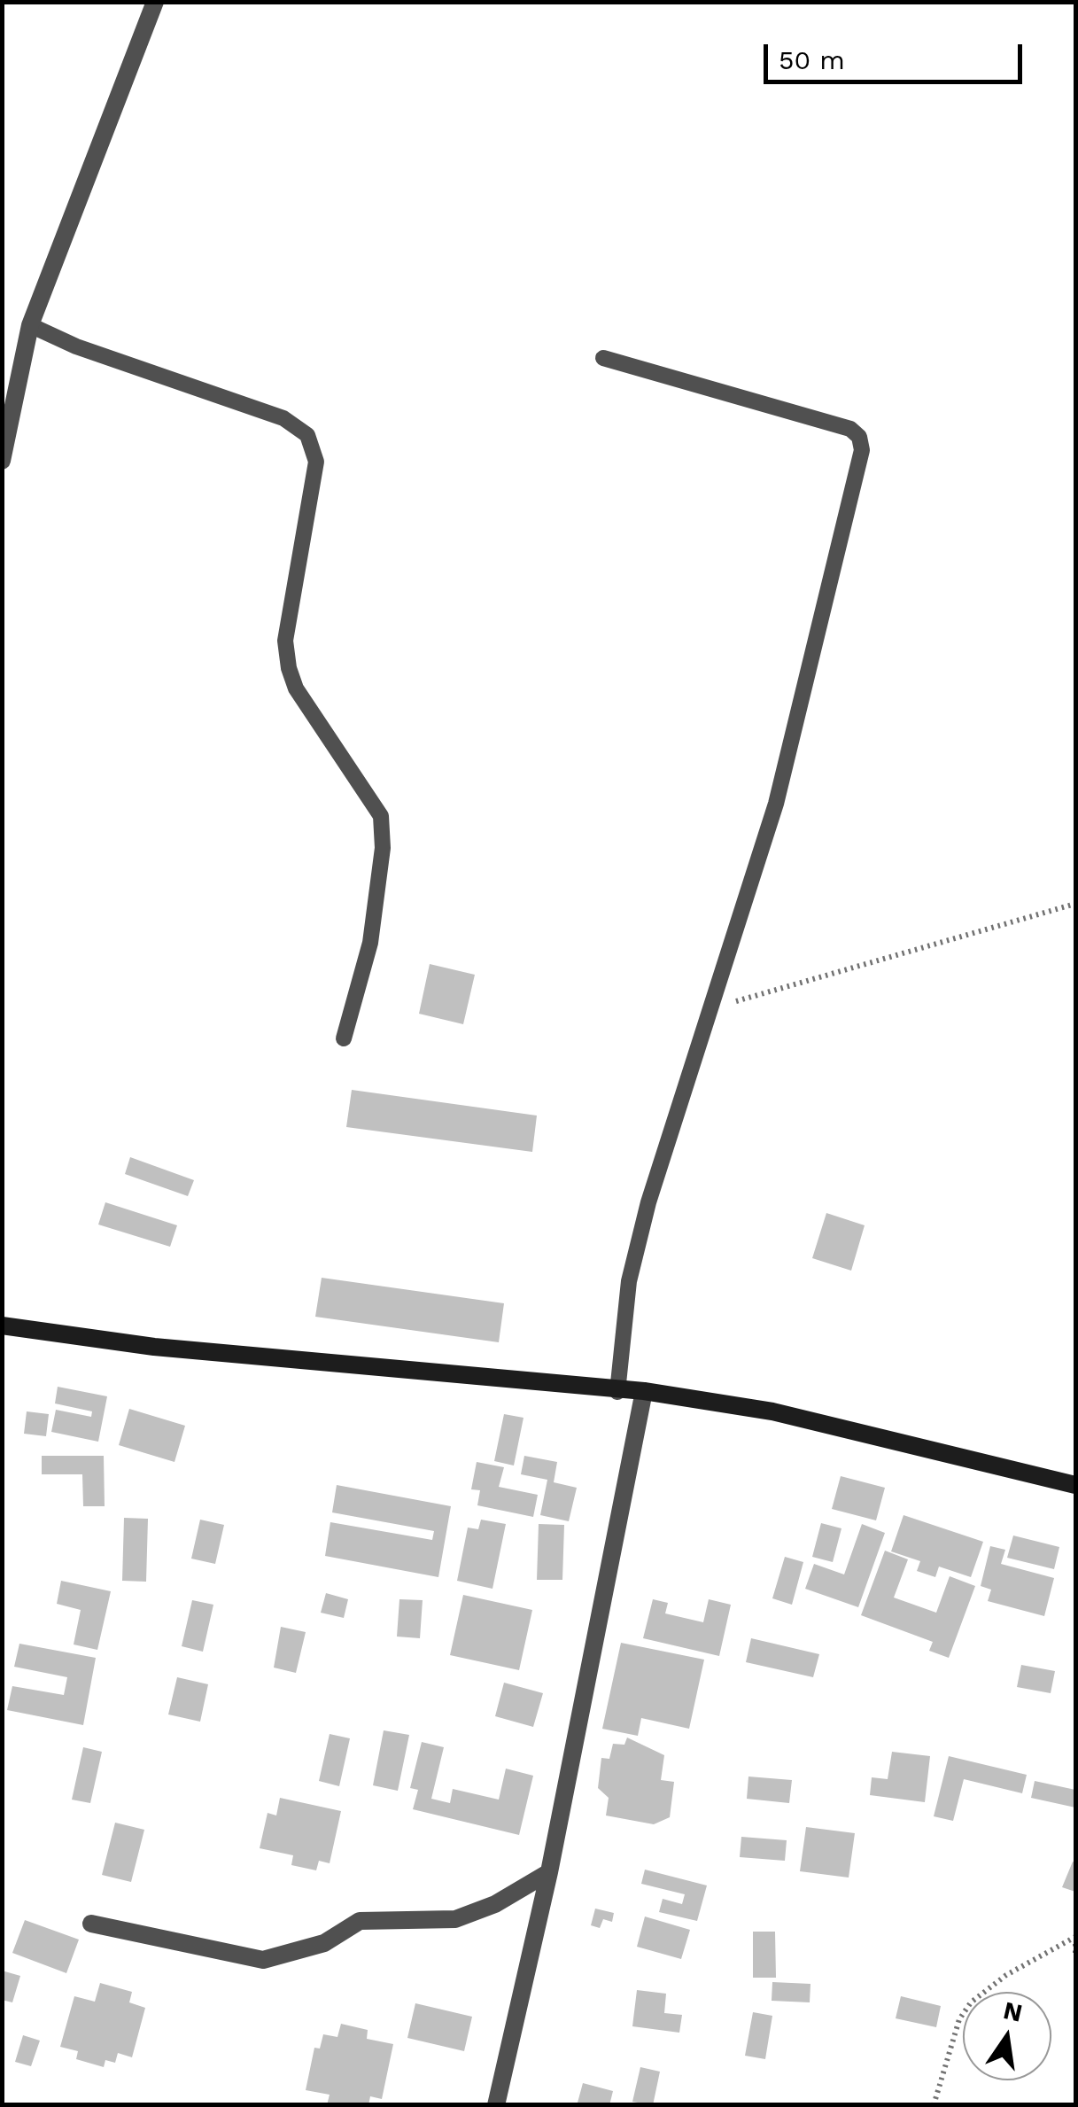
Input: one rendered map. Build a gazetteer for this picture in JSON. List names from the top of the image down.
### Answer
{
  "scale_bar": "50 m",
  "north": "top"
}
